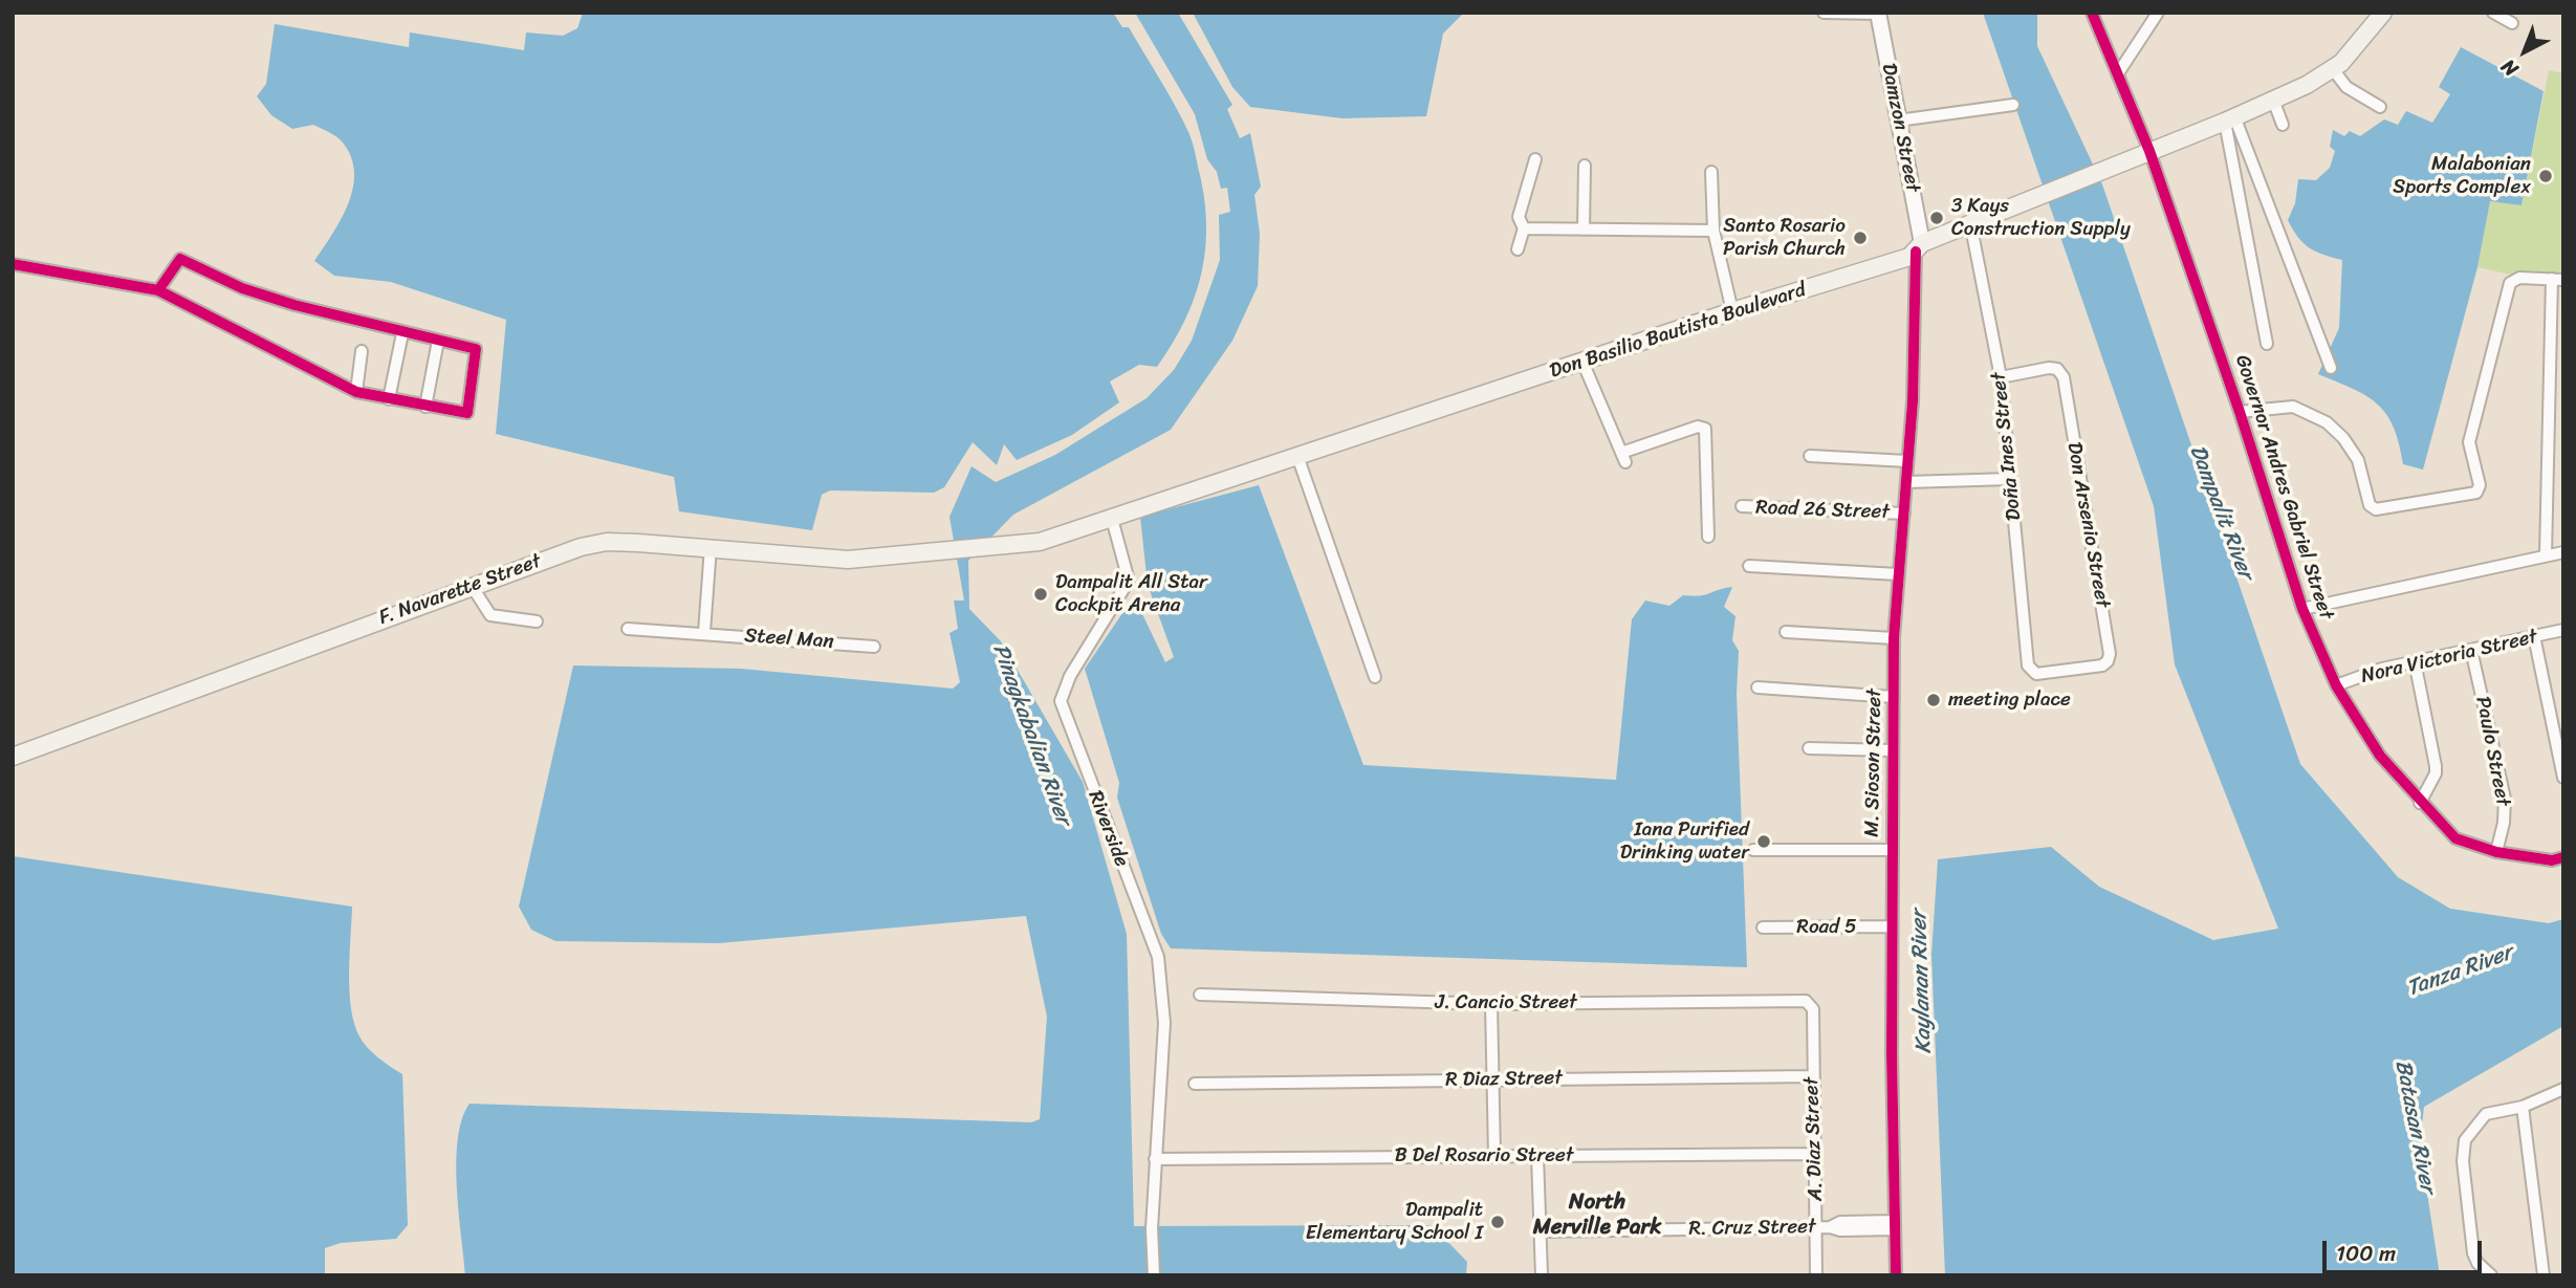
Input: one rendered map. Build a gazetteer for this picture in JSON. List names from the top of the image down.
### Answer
{
  "streets": {
    "main road": ["Don Basilio Bautista Boulevard", "F. Navarette Street"],
    "street": [
      "Damzon Street",
      "Doña Ines Street",
      "Governor Andres Gabriel Street",
      "Road 26 Street",
      "Don Arsenio Street",
      "Steel Man",
      "Nora Victoria Street",
      "Paulo Street",
      "M. Sioson Street",
      "Riverside",
      "Road 5",
      "J. Cancio Street",
      "R Diaz Street",
      "A. Diaz Street",
      "B Del Rosario Street",
      "R. Cruz Street"
    ]
  },
  "crossings": [
    ["Damzon Street", "Don Basilio Bautista Boulevard"],
    ["Damzon Street", "M. Sioson Street"],
    ["Don Basilio Bautista Boulevard", "Doña Ines Street"],
    ["Don Basilio Bautista Boulevard", "Governor Andres Gabriel Street"],
    ["Don Basilio Bautista Boulevard", "F. Navarette Street"],
    ["Don Basilio Bautista Boulevard", "M. Sioson Street"],
    ["Don Basilio Bautista Boulevard", "Riverside"],
    ["Doña Ines Street", "Don Arsenio Street"],
    ["Governor Andres Gabriel Street", "Nora Victoria Street"],
    ["Governor Andres Gabriel Street", "Paulo Street"],
    ["Road 26 Street", "M. Sioson Street"],
    ["Nora Victoria Street", "Paulo Street"],
    ["M. Sioson Street", "Road 5"],
    ["M. Sioson Street", "R. Cruz Street"],
    ["Riverside", "B Del Rosario Street"],
    ["J. Cancio Street", "A. Diaz Street"],
    ["R Diaz Street", "A. Diaz Street"],
    ["A. Diaz Street", "B Del Rosario Street"],
    ["A. Diaz Street", "R. Cruz Street"]
  ],
  "districts": ["North Merville Park"],
  "water": [
    "Dampalit River",
    "Pinagkabalian River",
    "Tanza River",
    "Kaylanan River",
    "Batasan River"
  ],
  "places": [
    "Malabonian Sports Complex",
    "3 Kays Construction Supply",
    "Santo Rosario Parish Church",
    "Dampalit All Star Cockpit Arena",
    "meeting place",
    "Iana Purified Drinking water",
    "Dampalit Elementary School I"
  ],
  "scale_bar": "100 m",
  "north": "bottom left"
}
